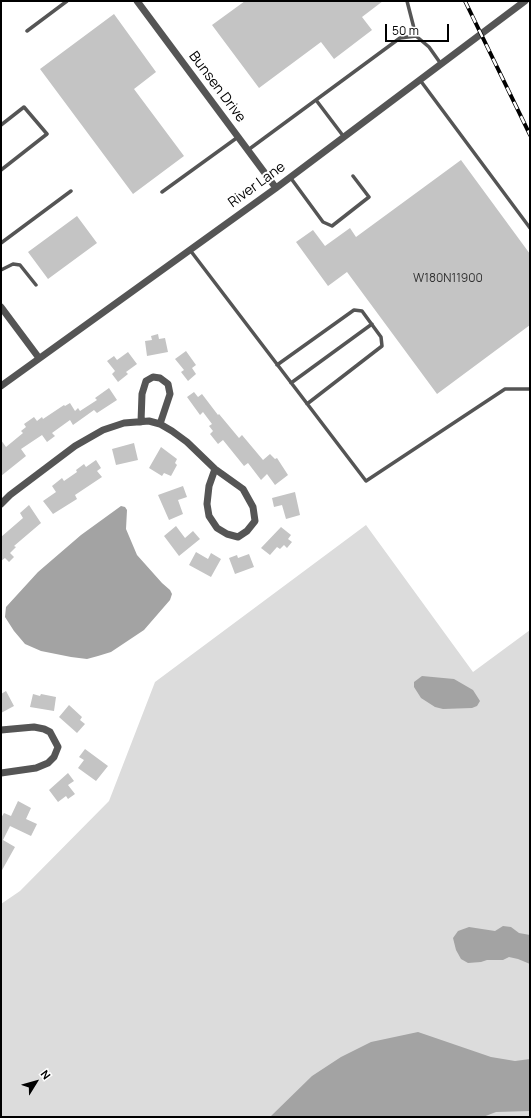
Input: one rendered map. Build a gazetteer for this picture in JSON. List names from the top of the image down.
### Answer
{
  "streets": {
    "street": ["Bunsen Drive", "River Lane"]
  },
  "crossings": [
    ["Bunsen Drive", "River Lane"]
  ],
  "house_numbers": ["W180N11900"],
  "scale_bar": "50 m",
  "north": "top right"
}
